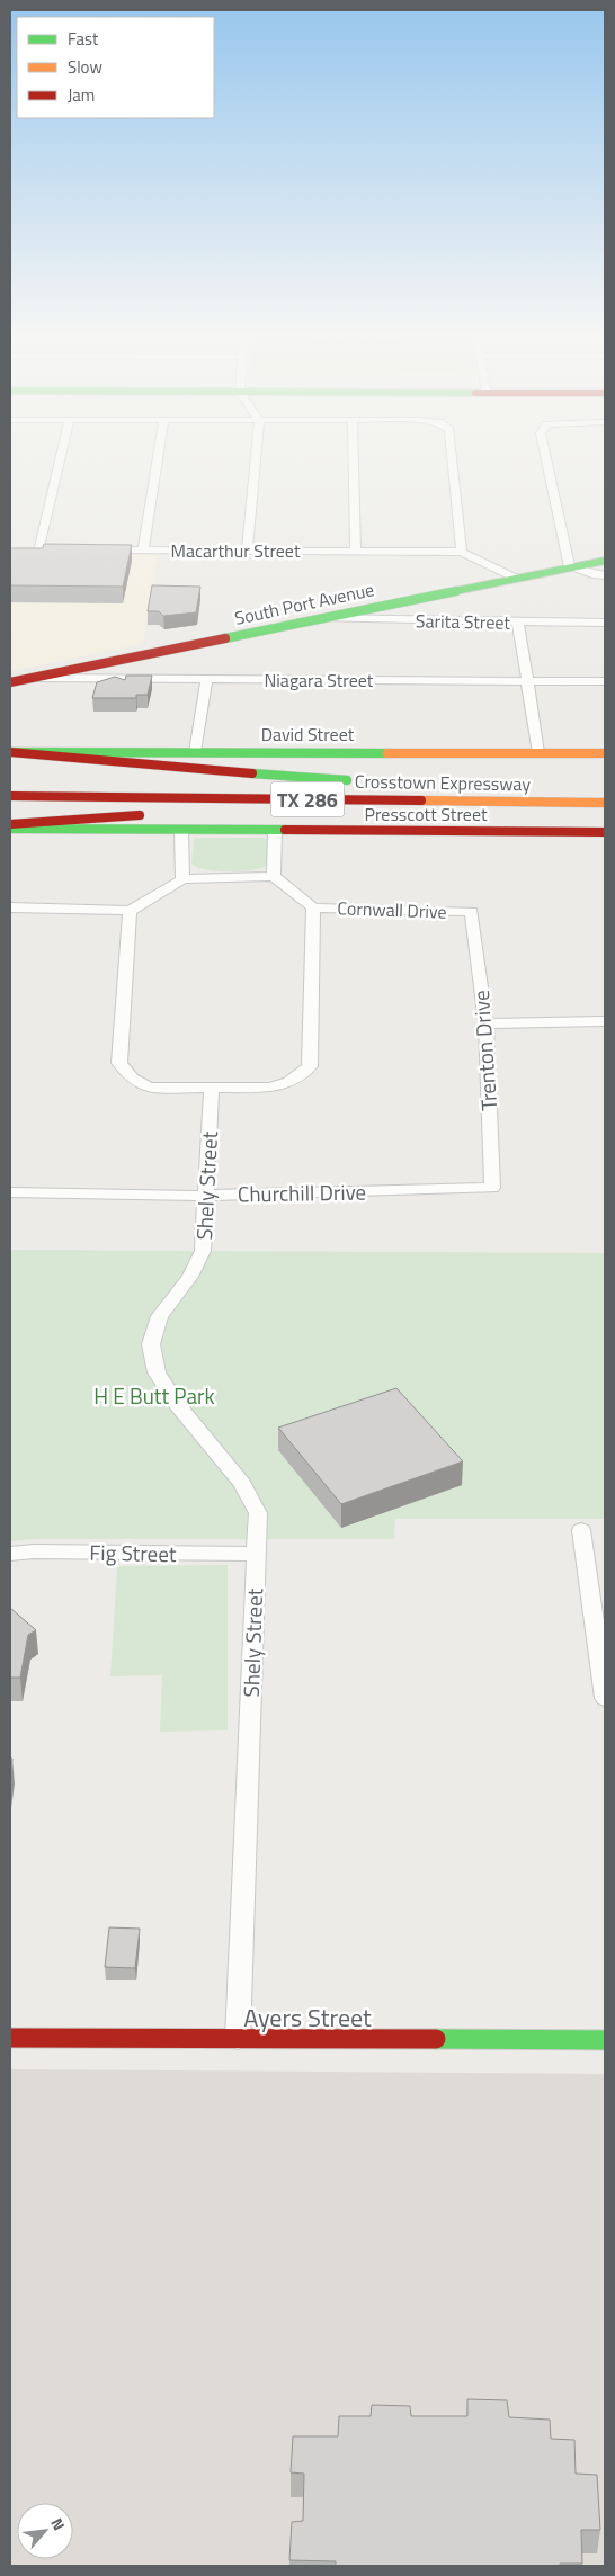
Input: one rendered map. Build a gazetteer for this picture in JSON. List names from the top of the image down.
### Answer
{
  "streets": {
    "main road": [
      "South Port Avenue",
      "David Street",
      "Crosstown Expressway",
      "TX 286",
      "Presscott Street",
      "Ayers Street"
    ],
    "street": [
      "Macarthur Street",
      "Sarita Street",
      "Niagara Street",
      "Cornwall Drive",
      "Trenton Drive",
      "Shely Street",
      "Churchill Drive",
      "Fig Street"
    ]
  },
  "crossings": [
    ["South Port Avenue", "Sarita Street"],
    ["South Port Avenue", "Niagara Street"],
    ["David Street", "Crosstown Expressway"],
    ["Cornwall Drive", "Trenton Drive"],
    ["Trenton Drive", "Churchill Drive"],
    ["Shely Street", "Churchill Drive"],
    ["Shely Street", "Fig Street"],
    ["Shely Street", "Ayers Street"]
  ],
  "parks": ["H E Butt Park"],
  "legend": ["Fast", "Slow", "Jam"],
  "north": "top right"
}
